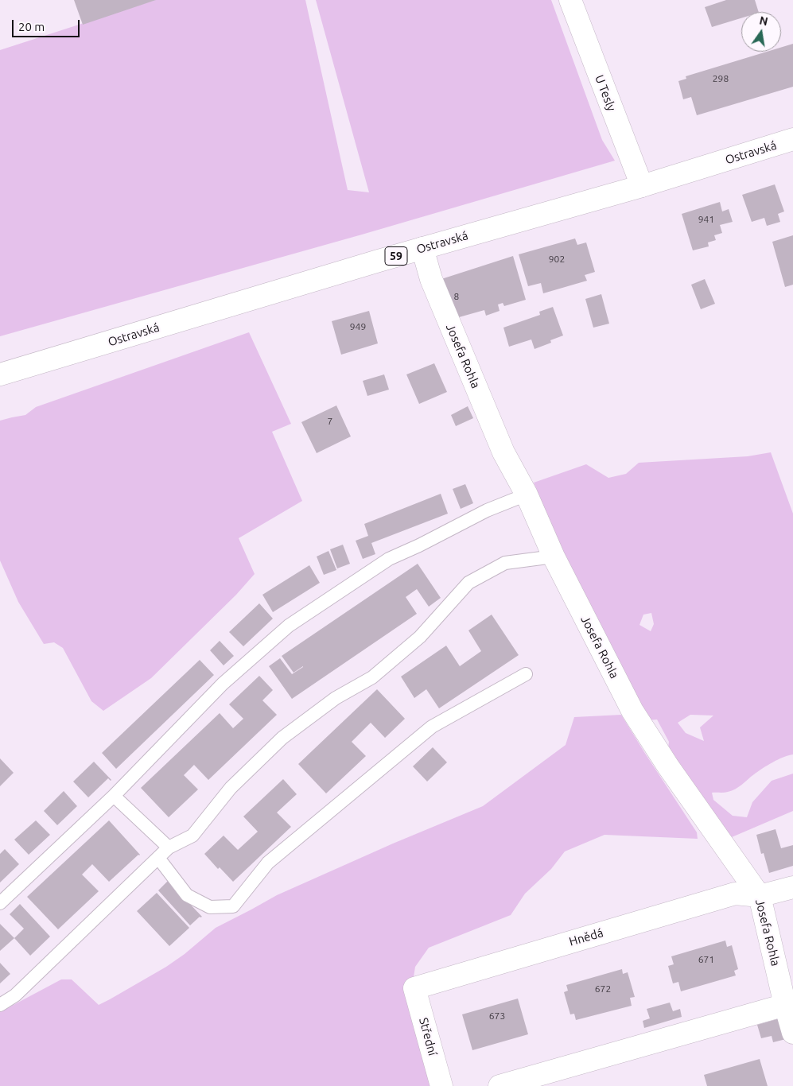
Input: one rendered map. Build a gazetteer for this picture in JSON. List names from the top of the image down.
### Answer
{
  "streets": {
    "street": [
      "U Tesly",
      "Ostravská",
      "59",
      "Josefa Rohla",
      "Hnědá",
      "Střední"
    ]
  },
  "crossings": [
    ["U Tesly", "Ostravská"],
    ["Ostravská", "Josefa Rohla"],
    ["Josefa Rohla", "Hnědá"],
    ["Hnědá", "Střední"]
  ],
  "house_numbers": [
    "298",
    "941",
    "902",
    "8",
    "949",
    "7",
    "671",
    "672",
    "673"
  ],
  "scale_bar": "20 m",
  "north": "top"
}
